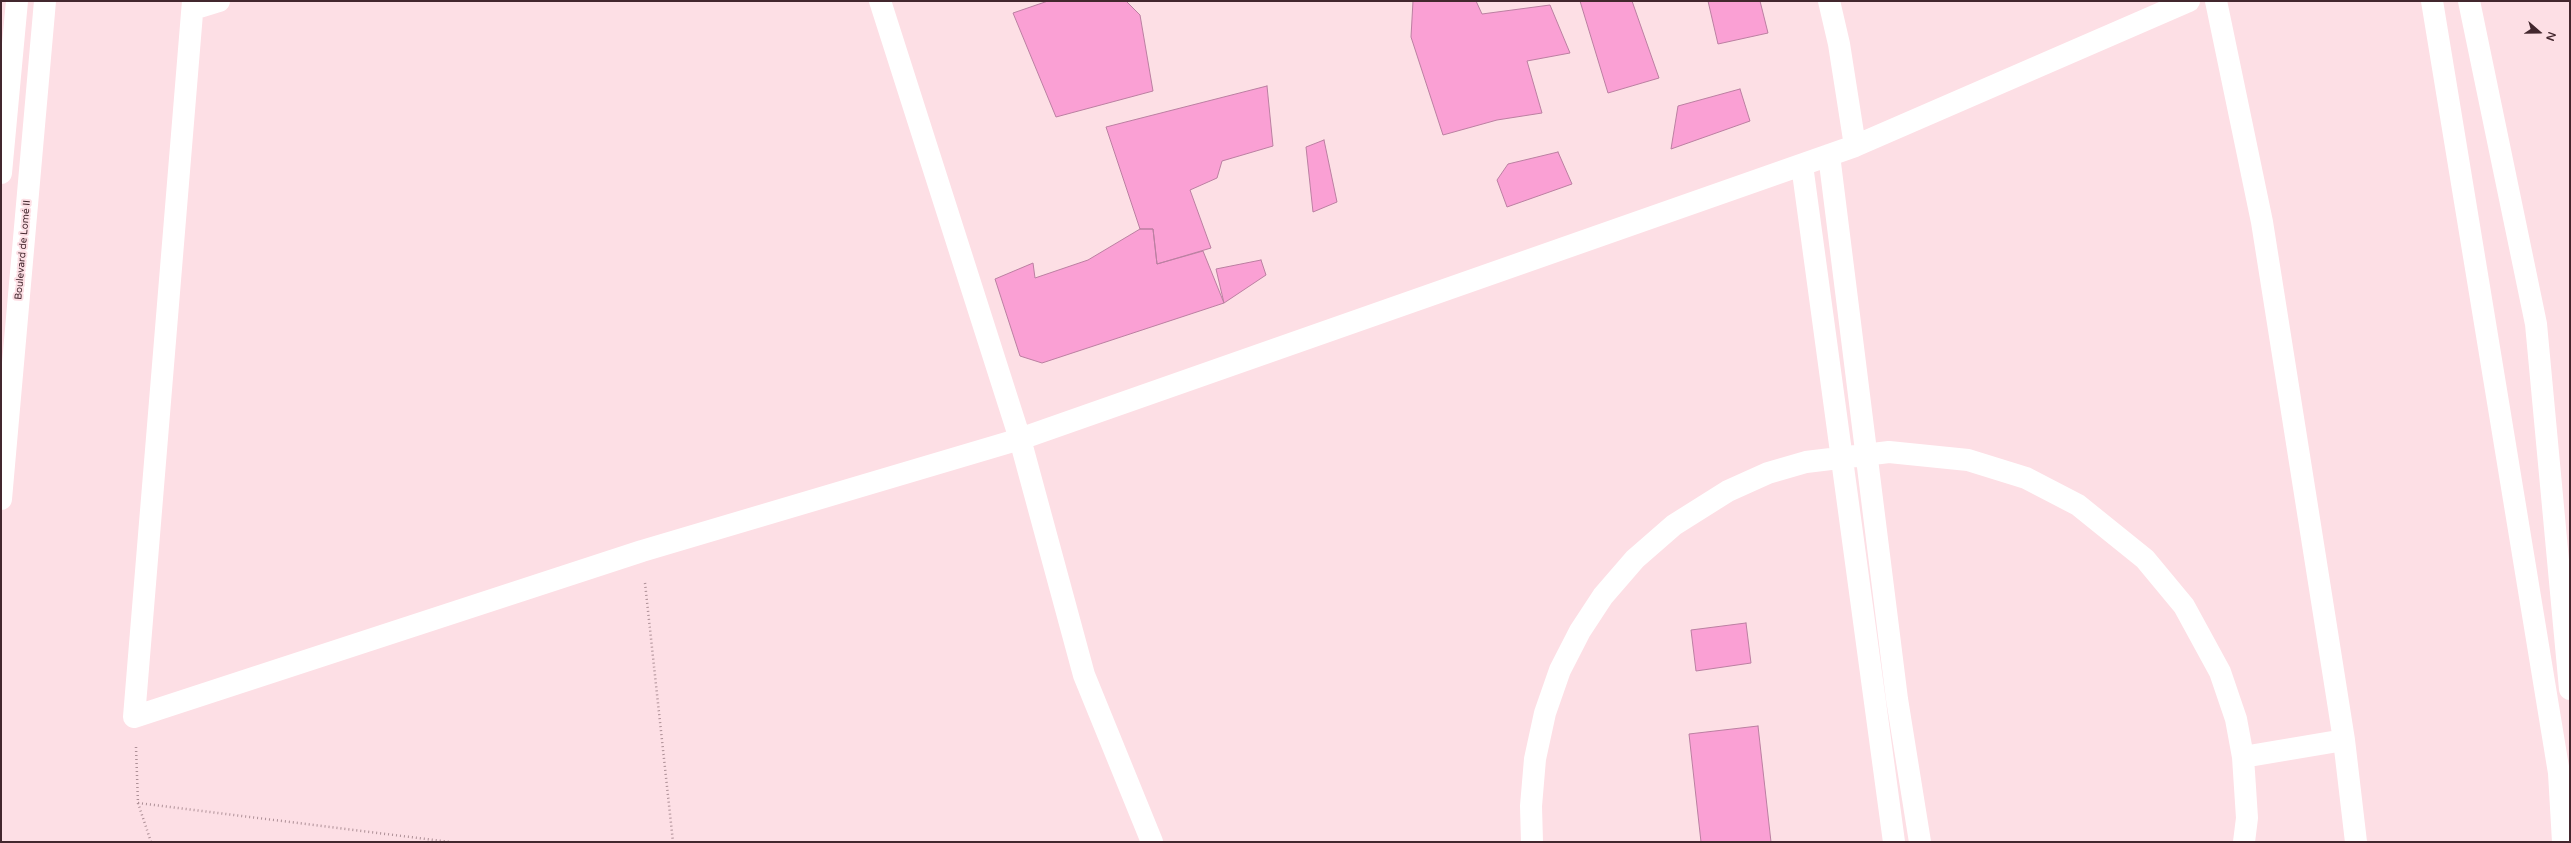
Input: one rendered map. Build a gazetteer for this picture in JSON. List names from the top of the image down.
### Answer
{
  "streets": {
    "street": ["Boulevard de Lomé II"]
  },
  "north": "right"
}
